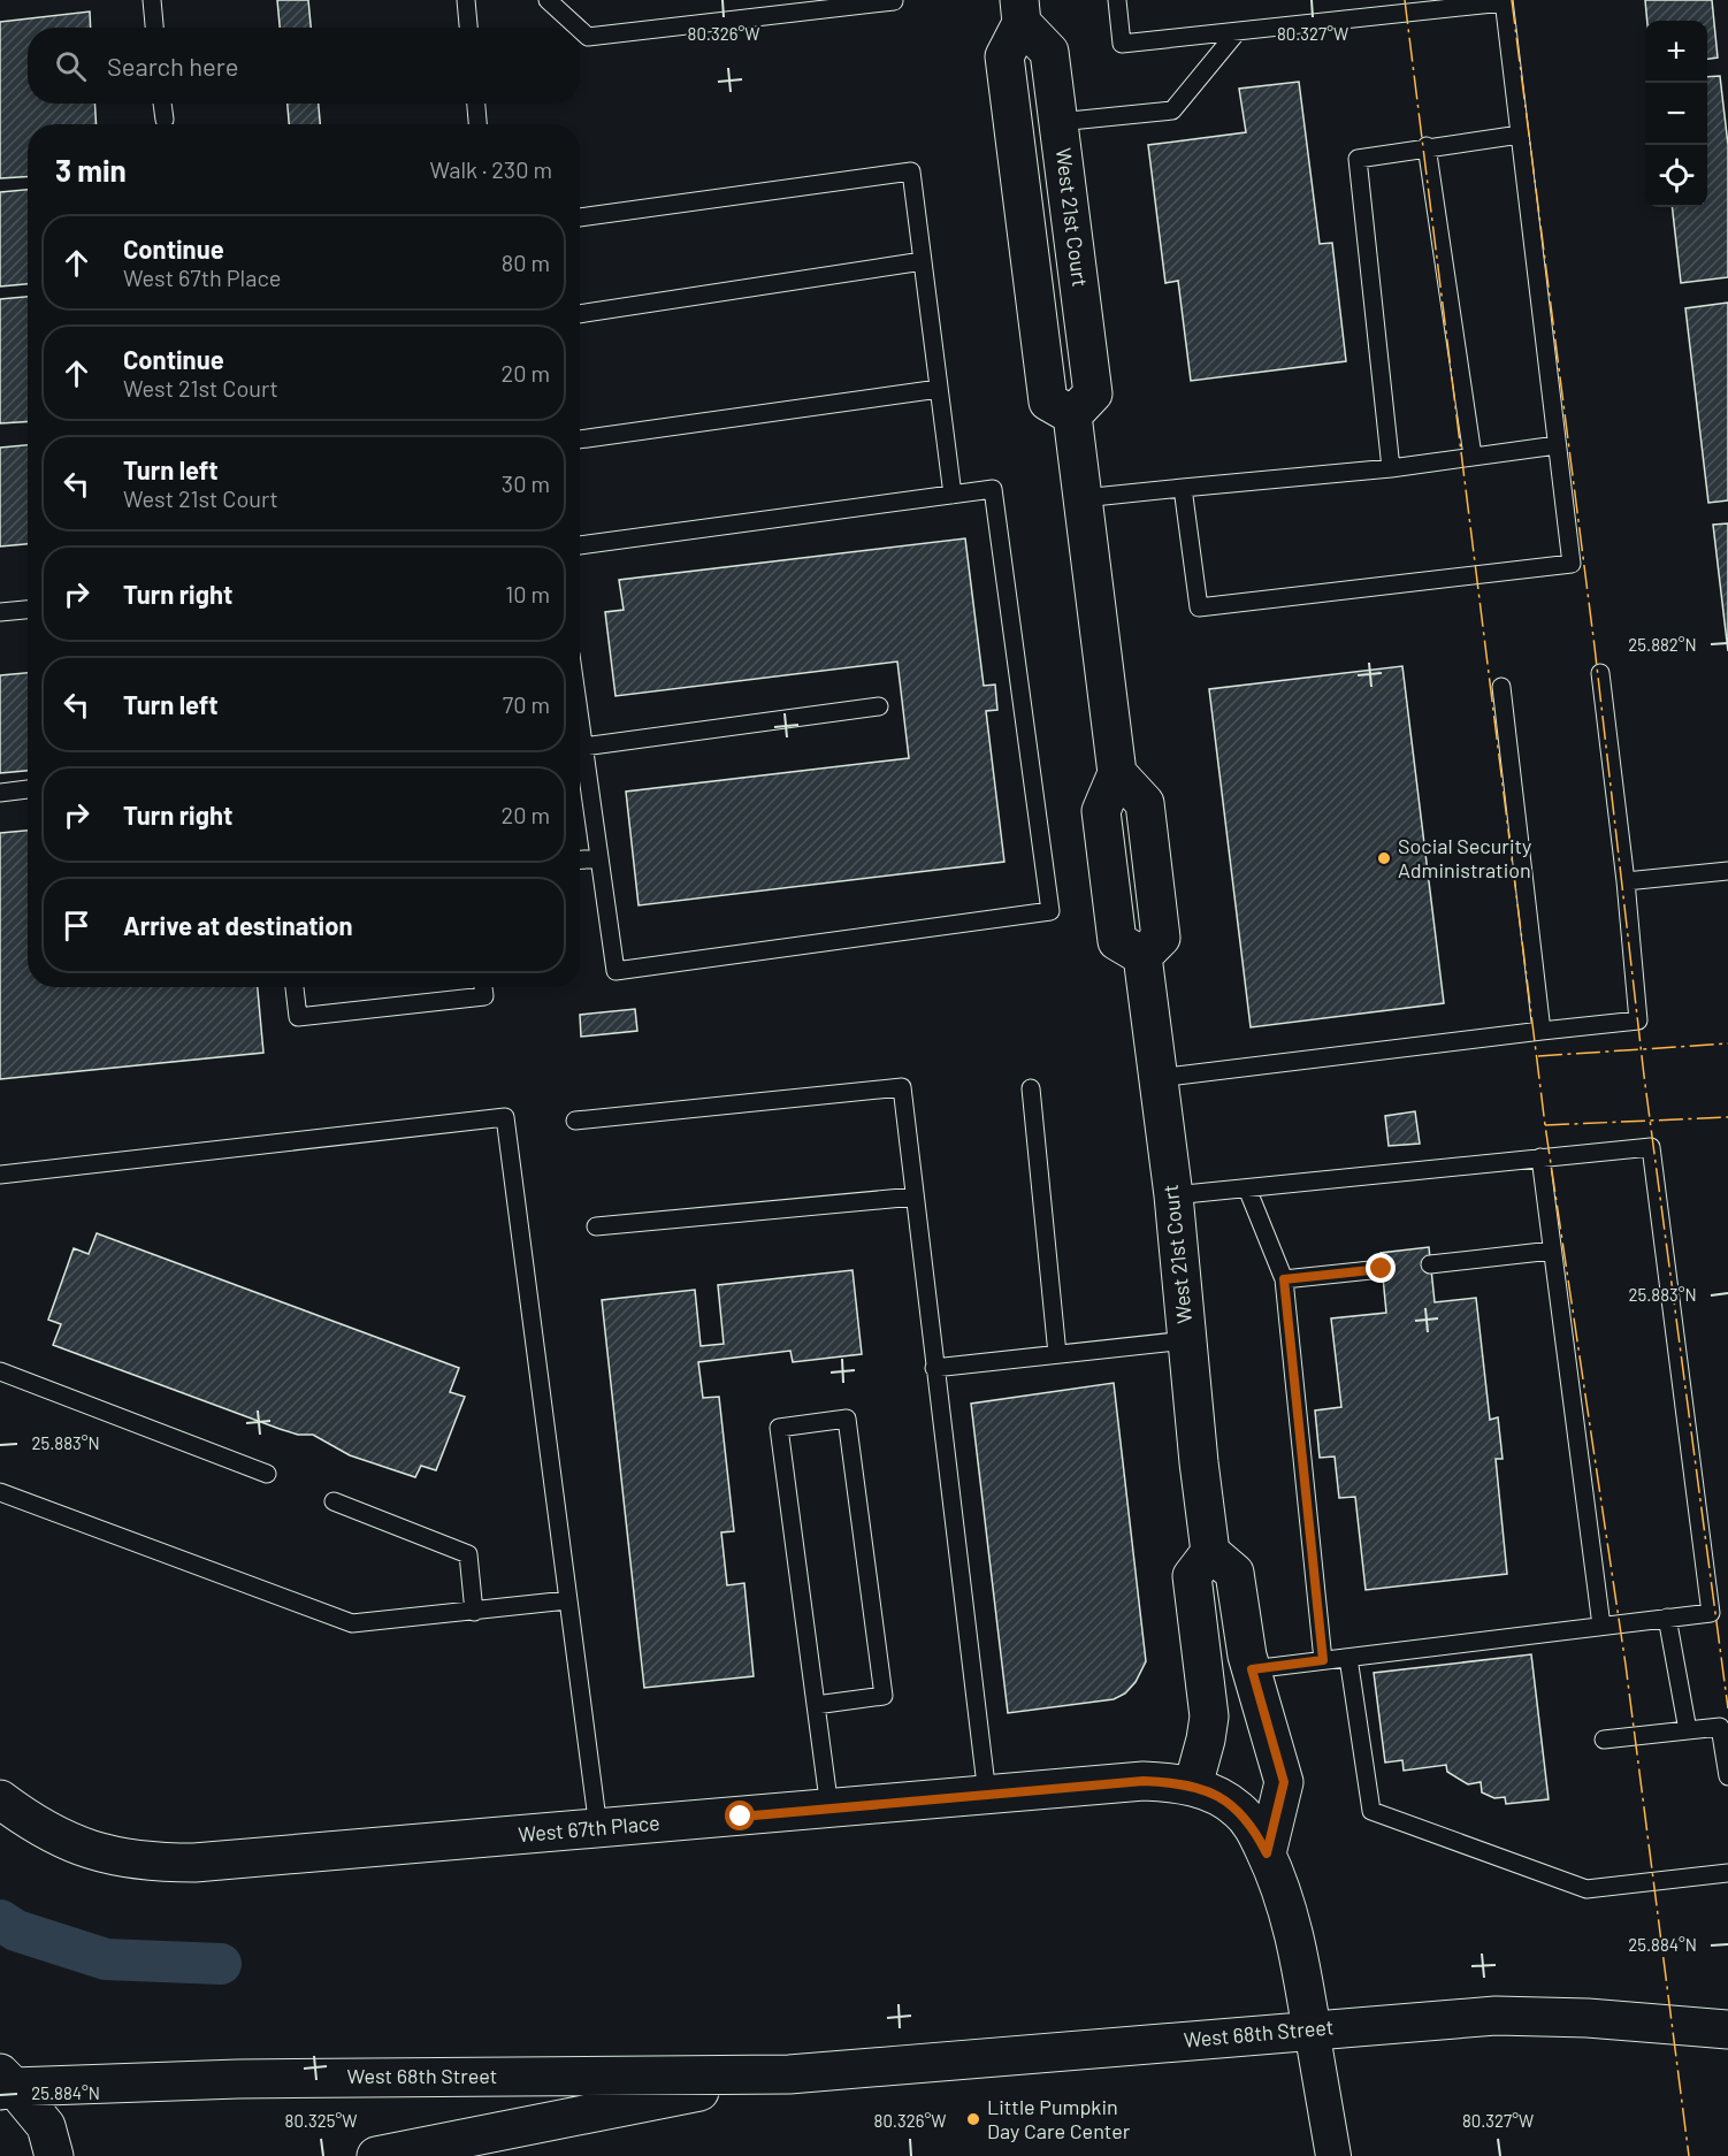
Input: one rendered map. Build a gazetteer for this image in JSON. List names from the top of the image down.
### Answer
{
  "streets": {
    "street": ["West 21st Court", "West 67th Place", "West 68th Street"]
  },
  "places": ["Social Security Administration", "Little Pumpkin Day Care Center"],
  "page": {
    "map_buttons": ["+", "−"],
    "search": "Search here",
    "heading": ["3 min", "Walk · 230 m"],
    "list": [
      ["Continue", "West 67th Place", "80 m"],
      ["Continue", "West 21st Court", "20 m"],
      ["Turn left", "West 21st Court", "30 m"],
      ["Turn right", "10 m"],
      ["Turn left", "70 m"],
      ["Turn right", "20 m"],
      "Arrive at destination"
    ]
  },
  "coordinates": [
    "80.326°W",
    "80.327°W",
    "25.882°N",
    "25.883°N",
    "25.884°N",
    "80.325°W"
  ]
}
